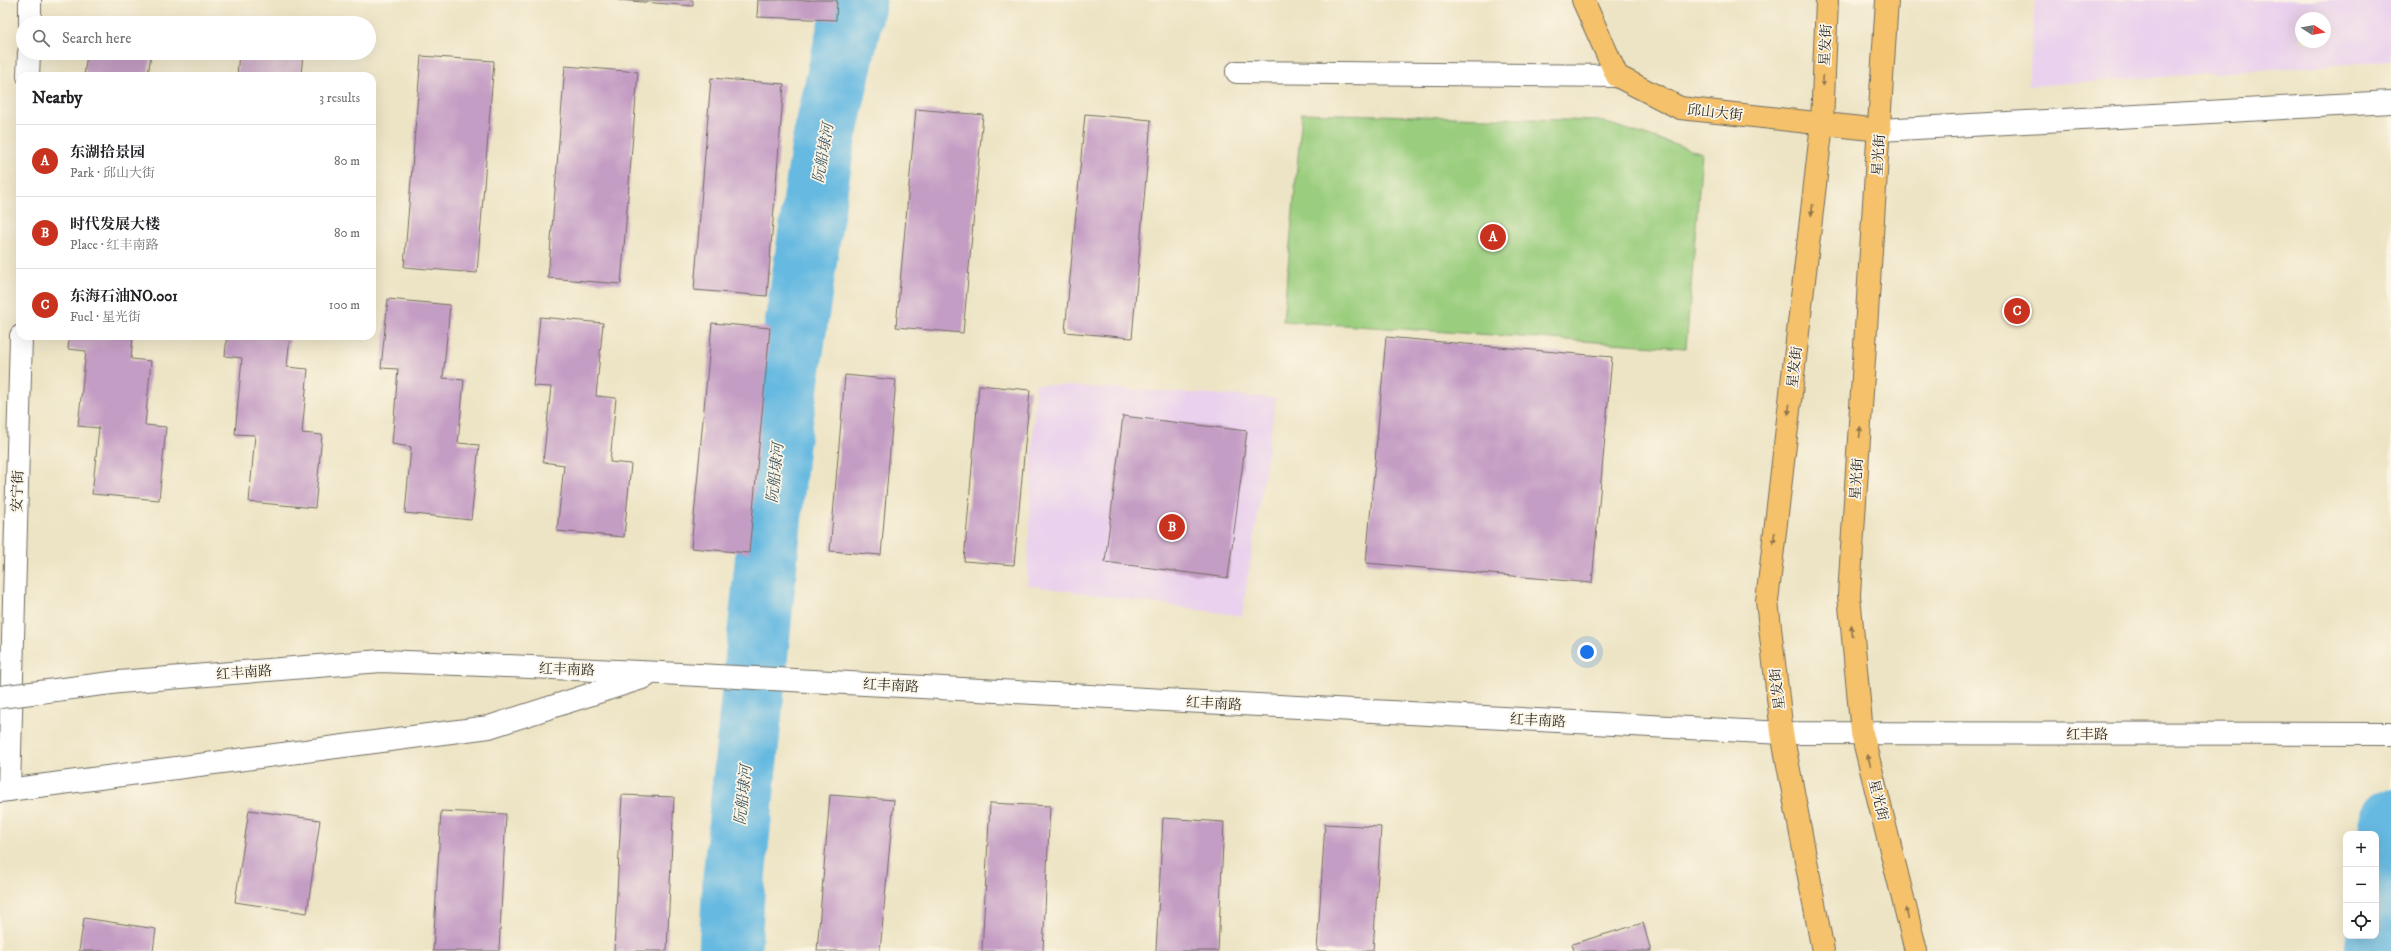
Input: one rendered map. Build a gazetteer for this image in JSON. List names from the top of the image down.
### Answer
{
  "streets": {
    "main road": ["星发街", "邱山大街", "星光街"],
    "street": ["安宁街", "红丰南路", "红丰路"]
  },
  "crossings": [
    ["星发街", "邱山大街"],
    ["星发街", "红丰南路"],
    ["星发街", "红丰路"],
    ["邱山大街", "星光街"],
    ["星光街", "红丰路"],
    ["红丰南路", "红丰路"]
  ],
  "one_way": ["星发街", "星光街"],
  "water": ["阮船埭河"],
  "north": "right",
  "page": {
    "search": "Search here",
    "heading": ["Nearby", "3 results"],
    "list": [
      {
        "mark": "A",
        "name": "东湖拾景园",
        "note": "Park · 邱山大街",
        "value": "80 m"
      },
      {
        "mark": "B",
        "name": "时代发展大楼",
        "note": "Place · 红丰南路",
        "value": "80 m"
      },
      {
        "mark": "C",
        "name": "东海石油NO.001",
        "note": "Fuel · 星光街",
        "value": "100 m"
      }
    ],
    "pins": ["A", "C", "B"],
    "map_buttons": ["+", "−"]
  }
}
